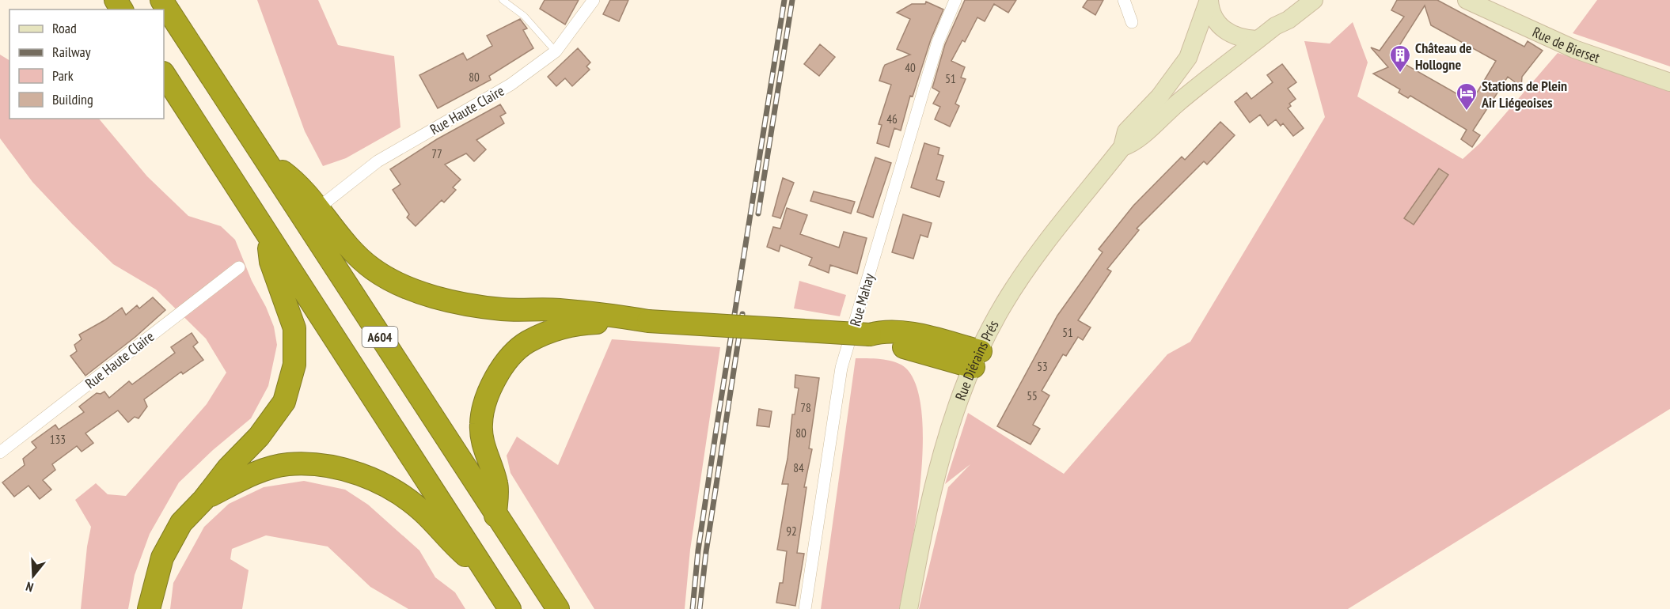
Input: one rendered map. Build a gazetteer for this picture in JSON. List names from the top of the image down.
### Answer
{
  "streets": {
    "highway": ["A604"],
    "main road": ["Rue de Bierset", "Rue Diérains Prés"],
    "street": ["Rue Haute Claire", "Rue Mahay"]
  },
  "places": {
    "building": ["Château de Hollogne"],
    "hotel": ["Stations de Plein Air Liégeoises"]
  },
  "house_numbers": [
    "40",
    "80",
    "51",
    "46",
    "77",
    "51",
    "53",
    "55",
    "78",
    "80",
    "133",
    "84",
    "92"
  ],
  "legend": [
    "Road",
    "Railway",
    "Park",
    "Building"
  ],
  "north": "bottom"
}
